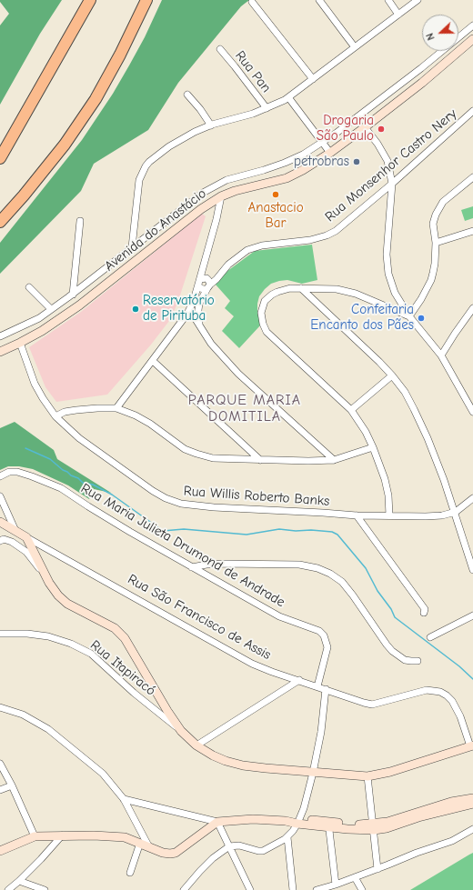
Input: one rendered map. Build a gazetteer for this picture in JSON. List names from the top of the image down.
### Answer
{
  "streets": {
    "main road": ["Avenida do Anastácio", "Rua São Francisco de Assis"],
    "street": [
      "Rua Pan",
      "Rua Monsenhor Castro Nery",
      "Rua Willis Roberto Banks",
      "Rua Maria Julieta Drumond de Andrade",
      "Rua Itapiracó"
    ]
  },
  "crossings": [
    ["Avenida do Anastácio", "Rua Willis Roberto Banks"],
    ["Rua Maria Julieta Drumond de Andrade", "Rua São Francisco de Assis"]
  ],
  "districts": ["PARQUE MARIA DOMITILA"],
  "places": [
    "Drogaria São Paulo",
    "petrobras",
    "Anastacio Bar",
    "Reservatório de Pirituba",
    "Confeitaria Encanto dos Pães"
  ],
  "north": "left"
}
